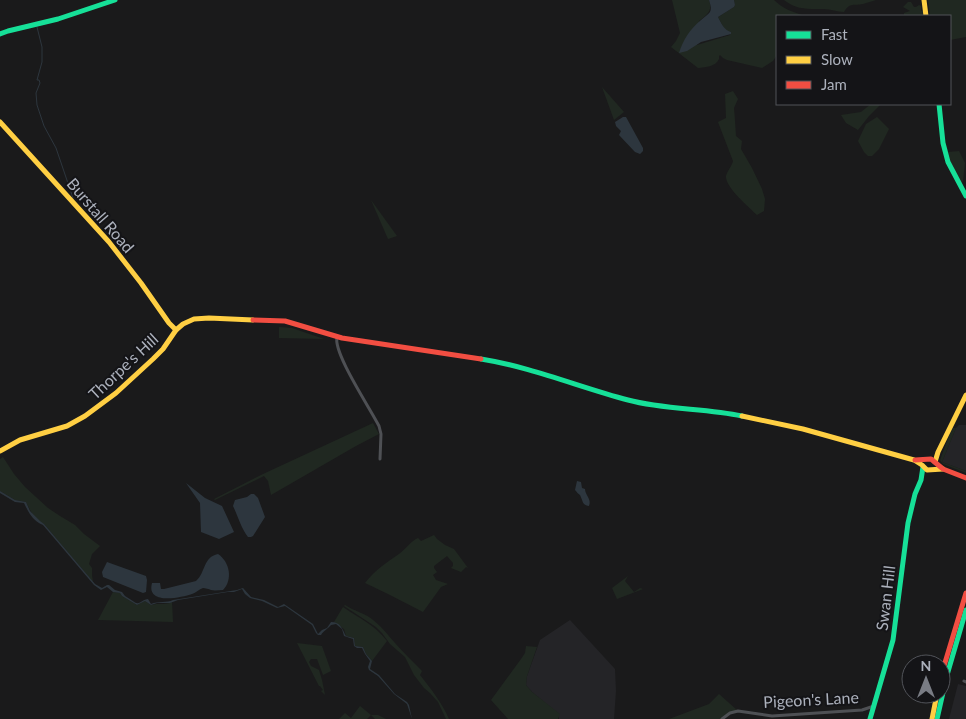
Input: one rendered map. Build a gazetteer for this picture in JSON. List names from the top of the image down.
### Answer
{
  "streets": {
    "main road": ["Burstall Road", "Thorpe's Hill", "Swan Hill"],
    "street": ["Pigeon's Lane"]
  },
  "crossings": [
    ["Burstall Road", "Thorpe's Hill"],
    ["Swan Hill", "Pigeon's Lane"]
  ],
  "legend": ["Fast", "Slow", "Jam"],
  "north": "top"
}
